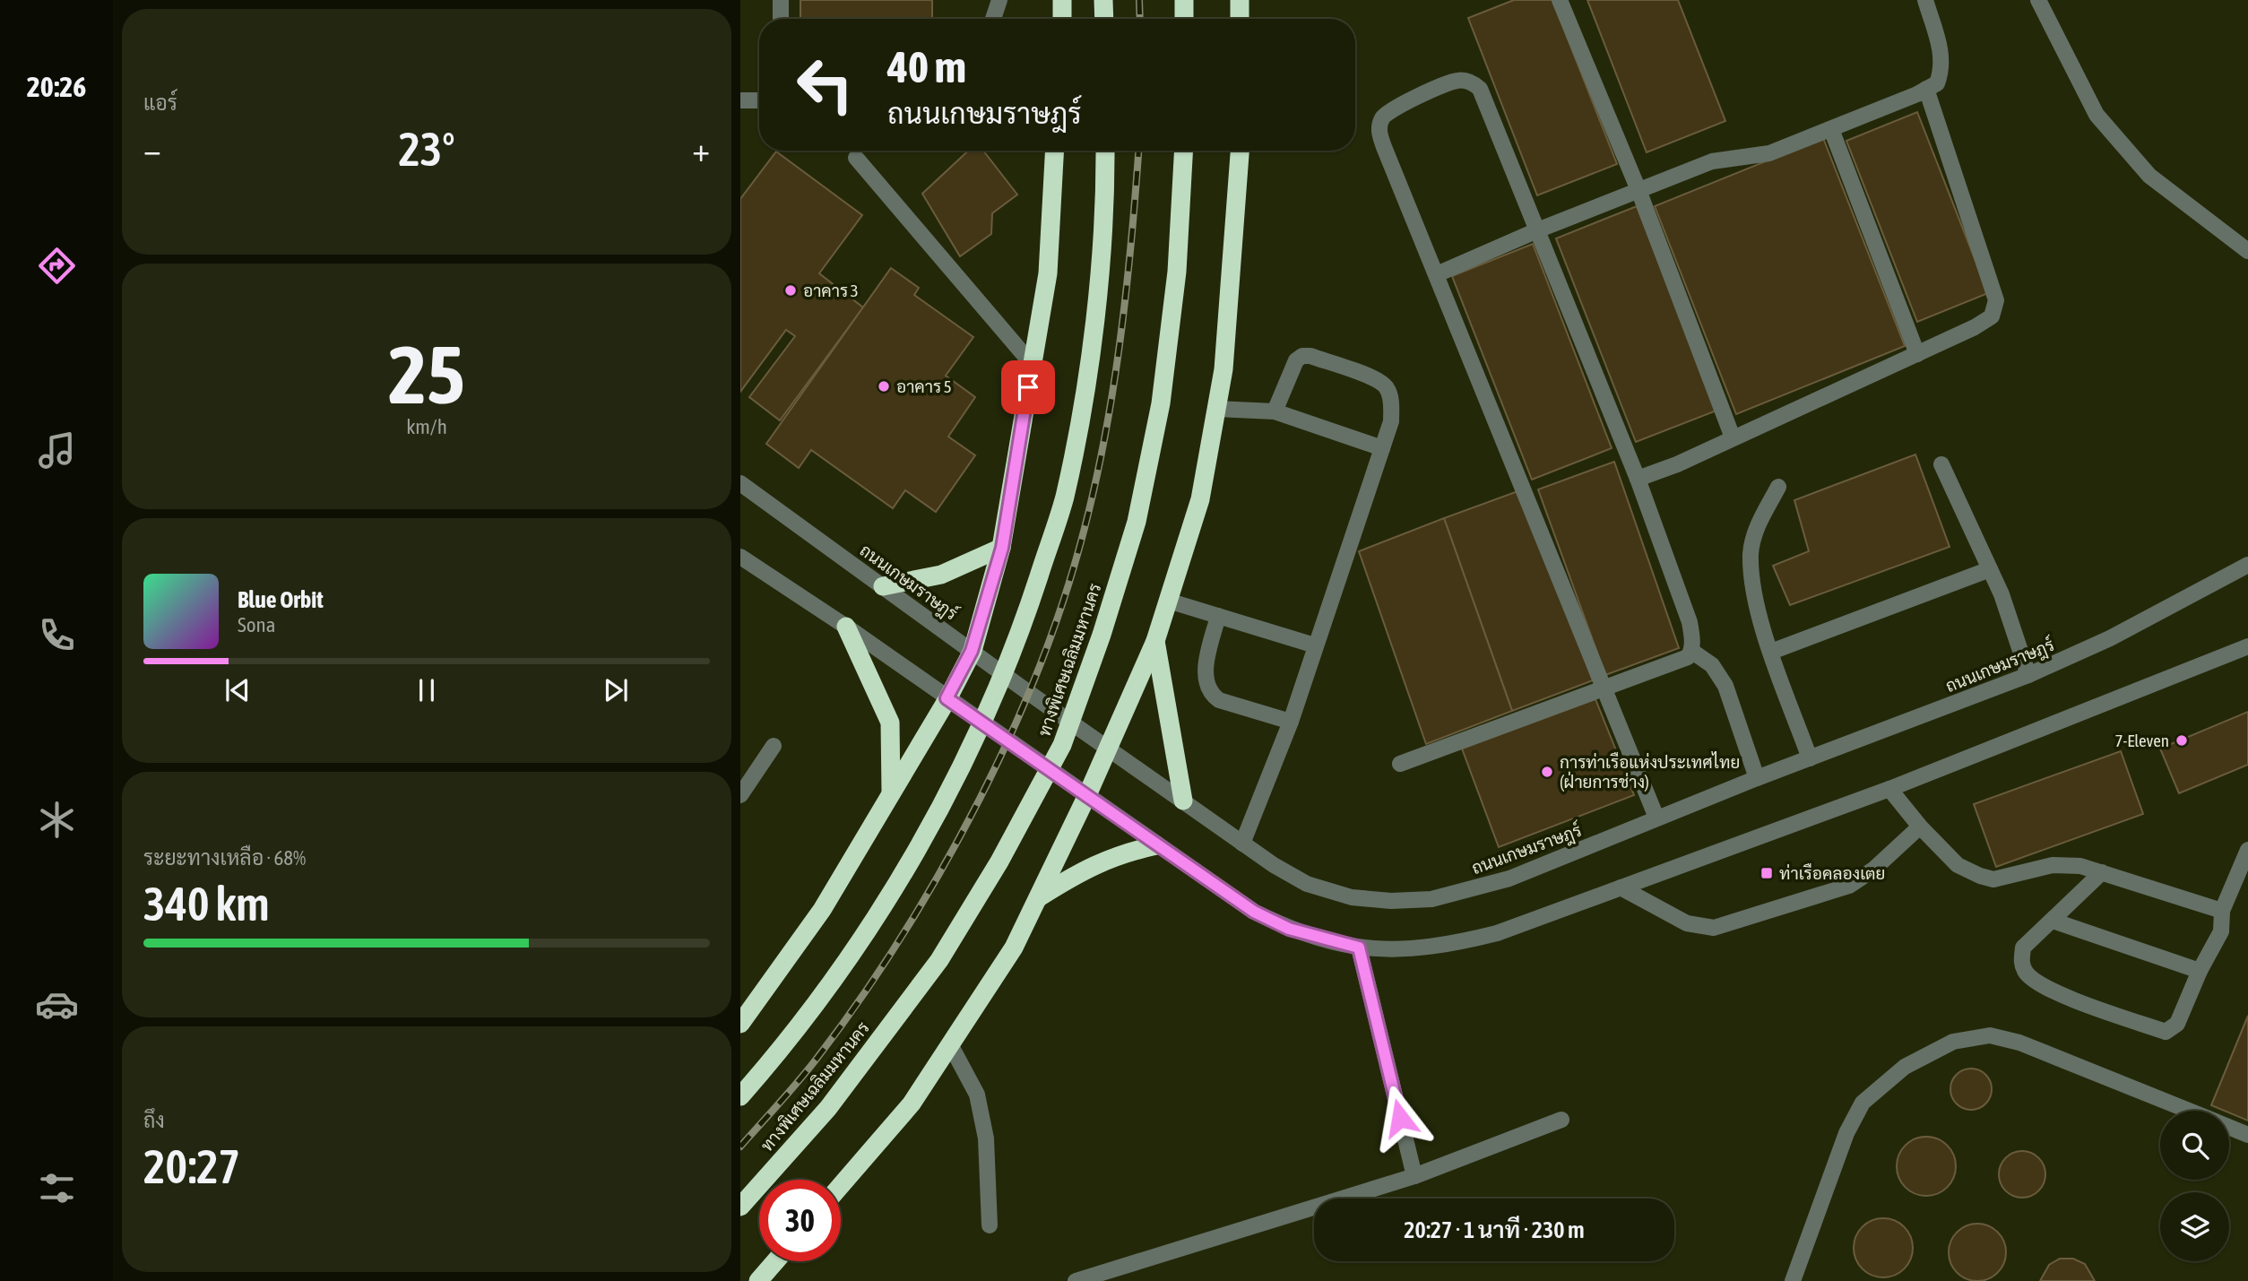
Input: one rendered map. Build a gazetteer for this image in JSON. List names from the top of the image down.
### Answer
{
  "streets": {
    "highway": ["ทางพิเศษเฉลิมมหานคร"],
    "street": ["ถนนเกษมราษฎร์"]
  },
  "places": {
    "other": [
      "อาคาร 3",
      "อาคาร 5",
      "7-Eleven",
      "การท่าเรือแห่งประเทศไทย (ฝ่ายการช่าง)"
    ],
    "transit": ["ท่าเรือคลองเตย"]
  },
  "page": {
    "tabs": "20:26",
    "tile": [
      "แอร์",
      ["25", "km/h"],
      ["ระยะทางเหลือ · 68%", "340 km"],
      ["ถึง", "20:27"]
    ],
    "turn": ["40 m", "ถนนเกษมราษฎร์"],
    "heat": ["−", "23°", "+"],
    "song": ["Blue Orbit", "Sona"],
    "limit": "30",
    "trip": "20:27 · 1 นาที · 230 m"
  }
}
